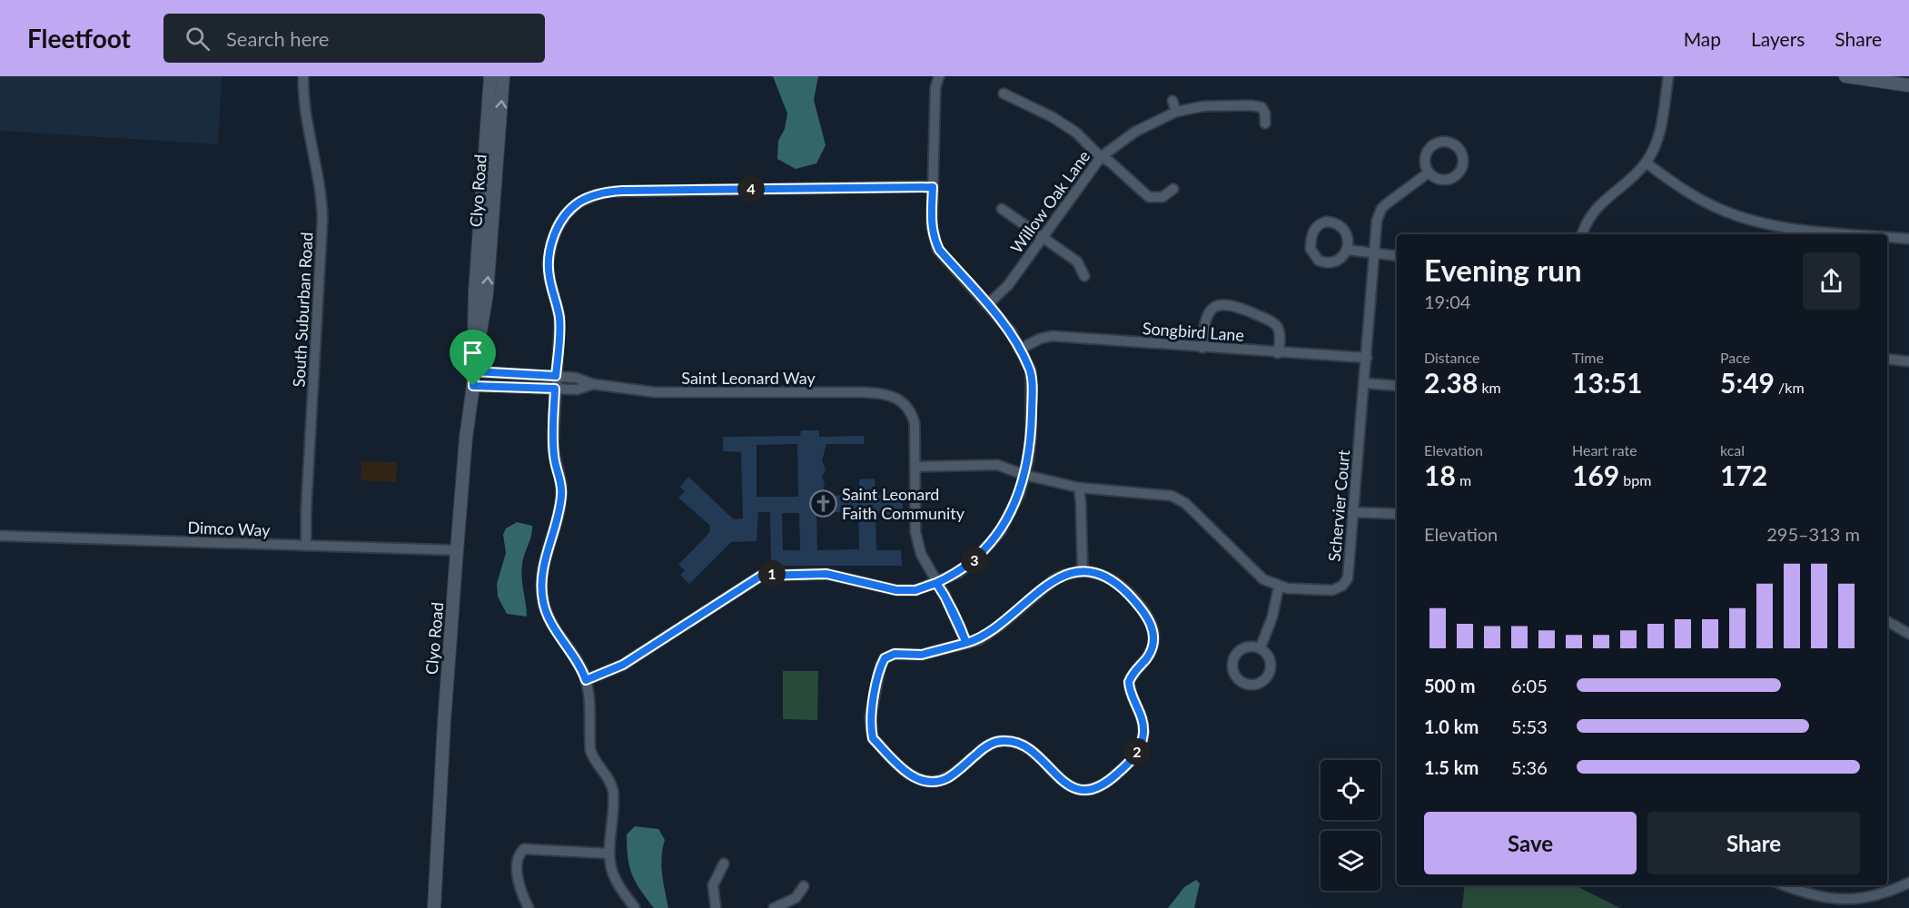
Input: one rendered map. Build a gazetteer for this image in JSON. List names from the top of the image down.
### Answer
{
  "streets": {
    "street": [
      "Clyo Road",
      "Willow Oak Lane",
      "South Suburban Road",
      "Songbird Lane",
      "Saint Leonard Way",
      "Schervier Court",
      "Dimco Way"
    ]
  },
  "crossings": [
    ["Clyo Road", "Saint Leonard Way"],
    ["Clyo Road", "Dimco Way"],
    ["South Suburban Road", "Dimco Way"],
    ["Songbird Lane", "Schervier Court"],
    ["Saint Leonard Way", "Schervier Court"]
  ],
  "places": {
    "church": ["Saint Leonard Faith Community"]
  },
  "page": {
    "header": "Fleetfoot",
    "search": "Search here",
    "nav": ["Map", "Layers", "Share"],
    "pins": [
      "4",
      "3",
      "1",
      "2"
    ],
    "heading": ["Evening run", "19:04"],
    "stats": [
      ["Distance", "2.38 km"],
      ["Time", "13:51"],
      ["Pace", "5:49 /km"],
      ["Elevation", "18 m"],
      ["Heart rate", "169 bpm"],
      ["kcal", "172"]
    ],
    "chart": ["Elevation", "295–313 m"],
    "list": [
      {
        "name": "500 m",
        "note": "6:05"
      },
      {
        "name": "1.0 km",
        "note": "5:53"
      },
      {
        "name": "1.5 km",
        "note": "5:36"
      }
    ],
    "buttons": ["Save", "Share"]
  }
}
